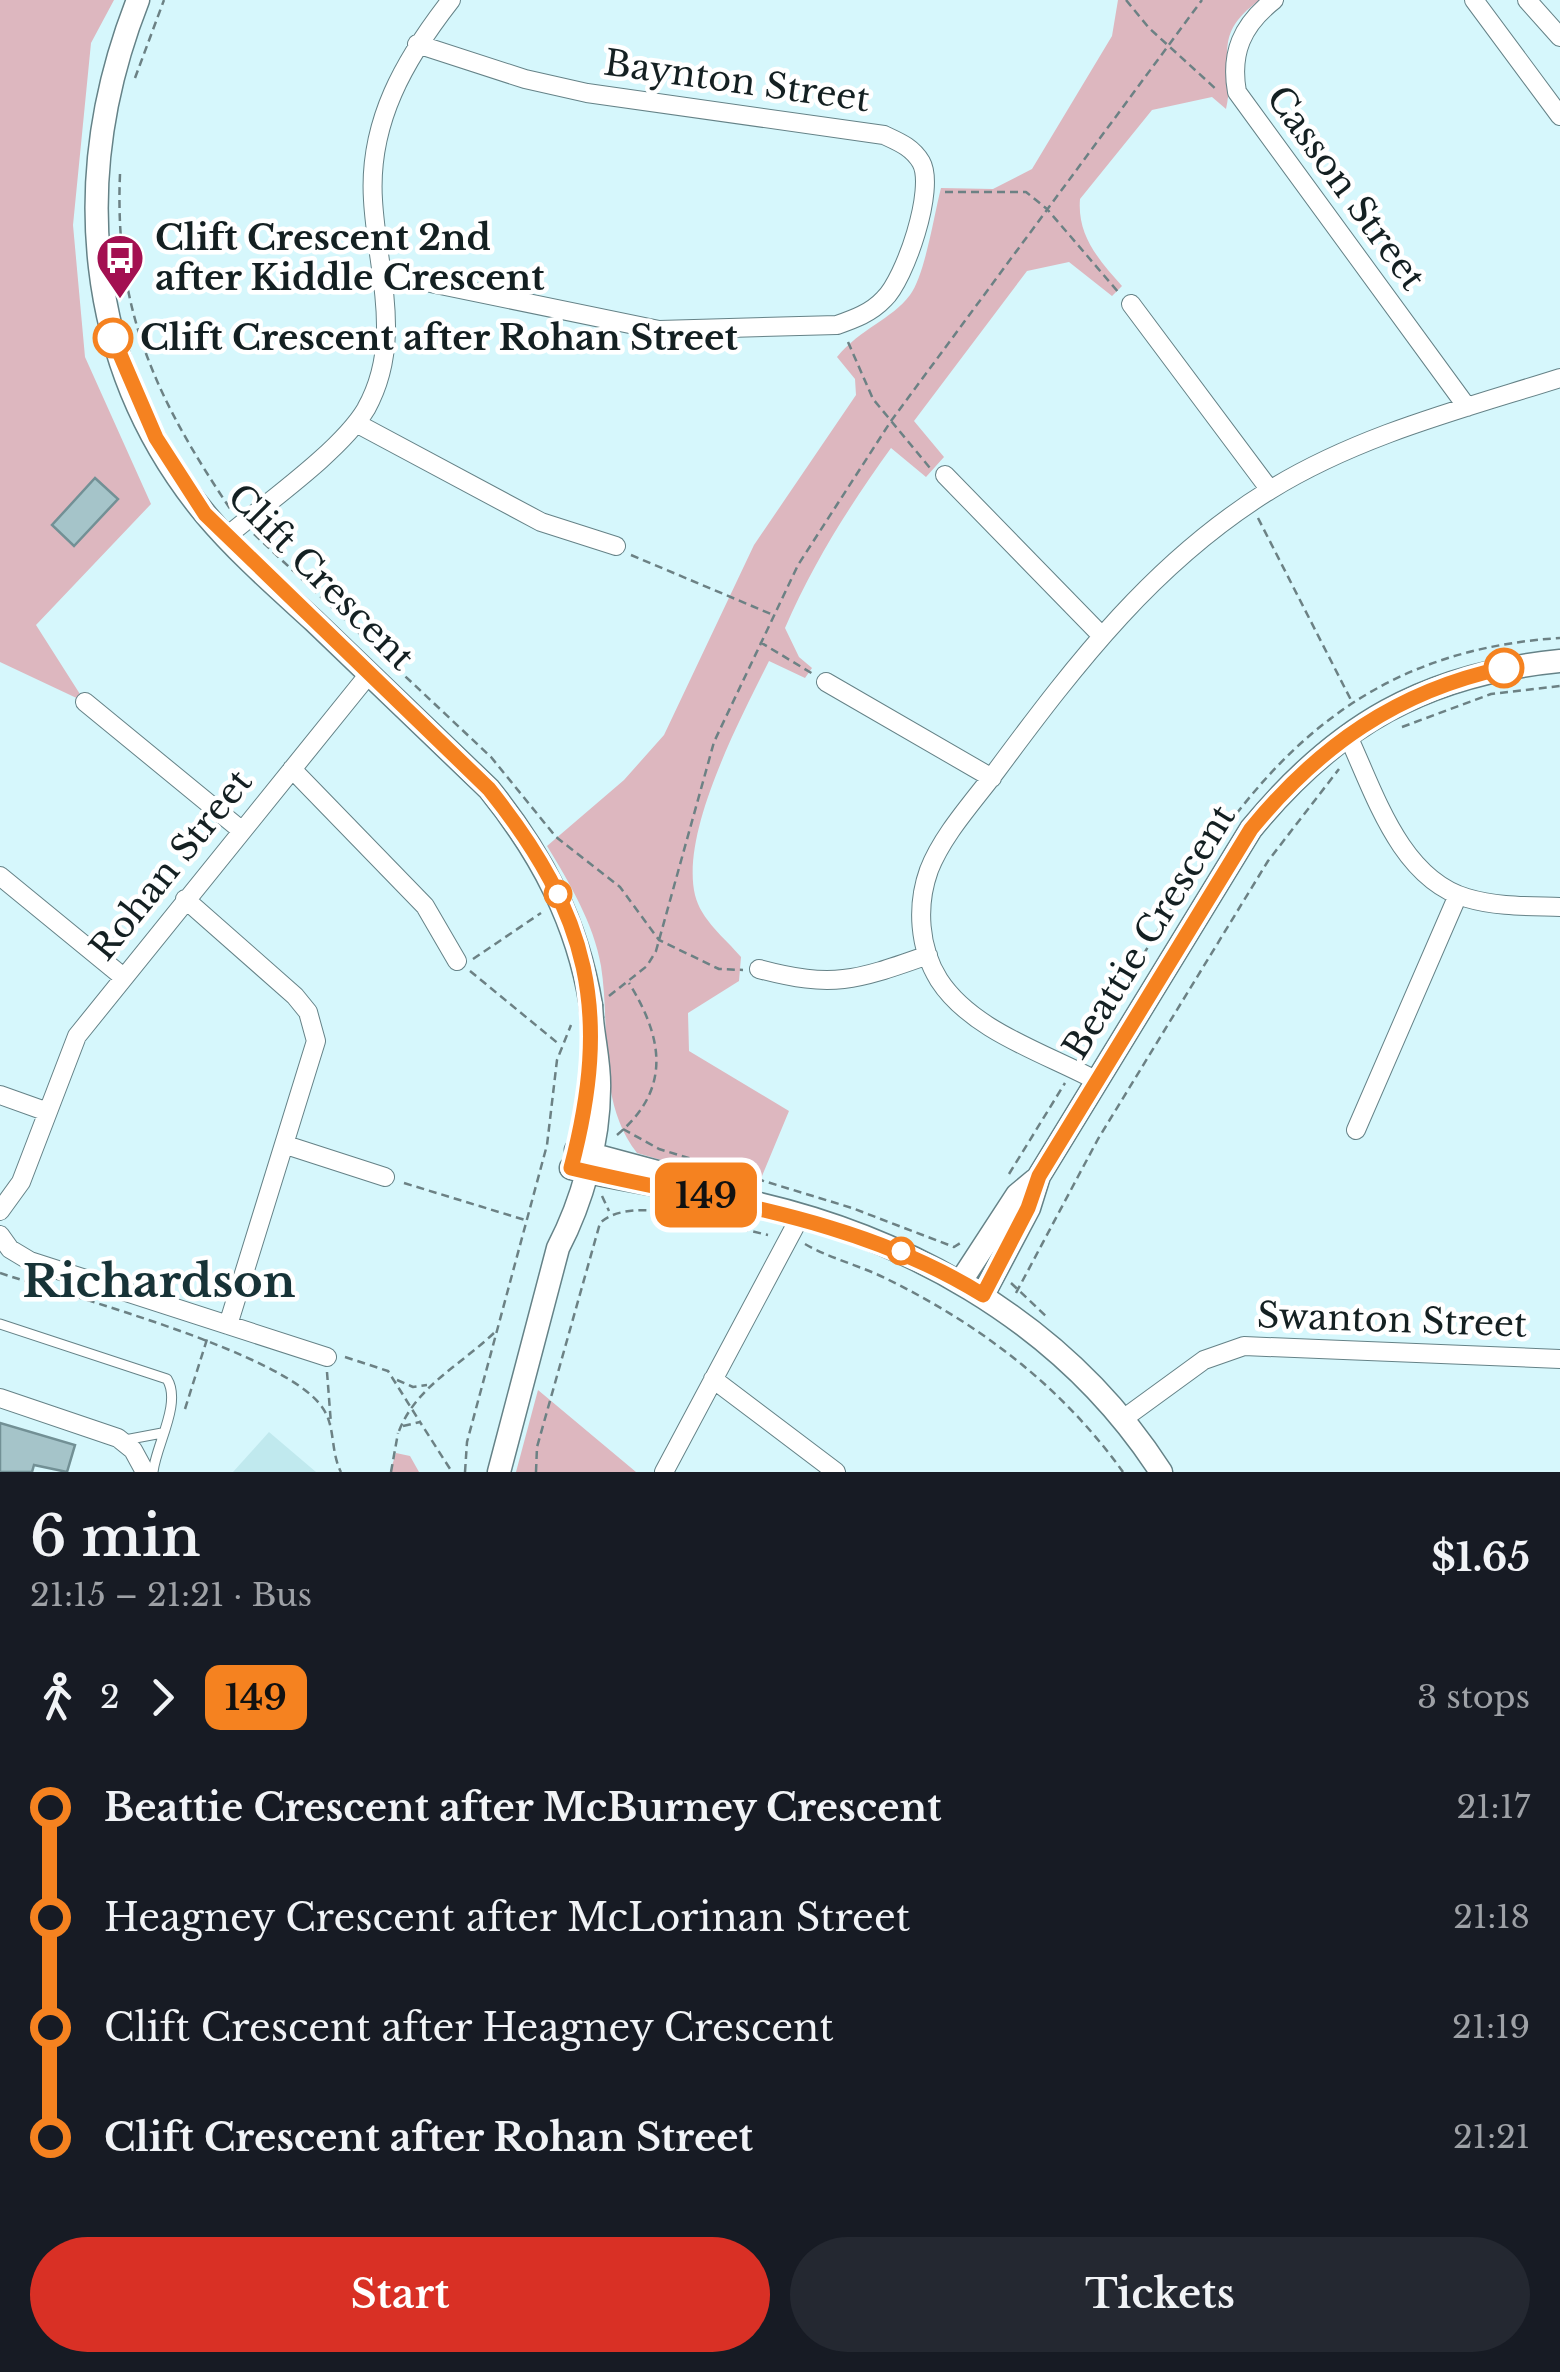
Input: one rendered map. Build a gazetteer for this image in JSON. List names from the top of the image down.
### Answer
{
  "streets": {
    "street": [
      "Baynton Street",
      "Casson Street",
      "Clift Crescent",
      "Rohan Street",
      "Beattie Crescent",
      "Swanton Street"
    ]
  },
  "crossings": [
    ["Clift Crescent", "Rohan Street"]
  ],
  "districts": ["Richardson"],
  "places": {
    "bus stop": ["Clift Crescent 2nd after Kiddle Crescent"],
    "other": ["Clift Crescent after Rohan Street"]
  },
  "lines": ["bus line 149"],
  "page": {
    "on_map": "149",
    "heading": ["6 min", "21:15 – 21:21 · Bus", "$1.65"],
    "legs": ["2", "149", "3 stops"],
    "list": [
      {
        "name": "Beattie Crescent after McBurney Crescent",
        "value": "21:17"
      },
      {
        "name": "Heagney Crescent after McLorinan Street",
        "value": "21:18"
      },
      {
        "name": "Clift Crescent after Heagney Crescent",
        "value": "21:19"
      },
      {
        "name": "Clift Crescent after Rohan Street",
        "value": "21:21"
      }
    ],
    "buttons": ["Start", "Tickets"]
  }
}
